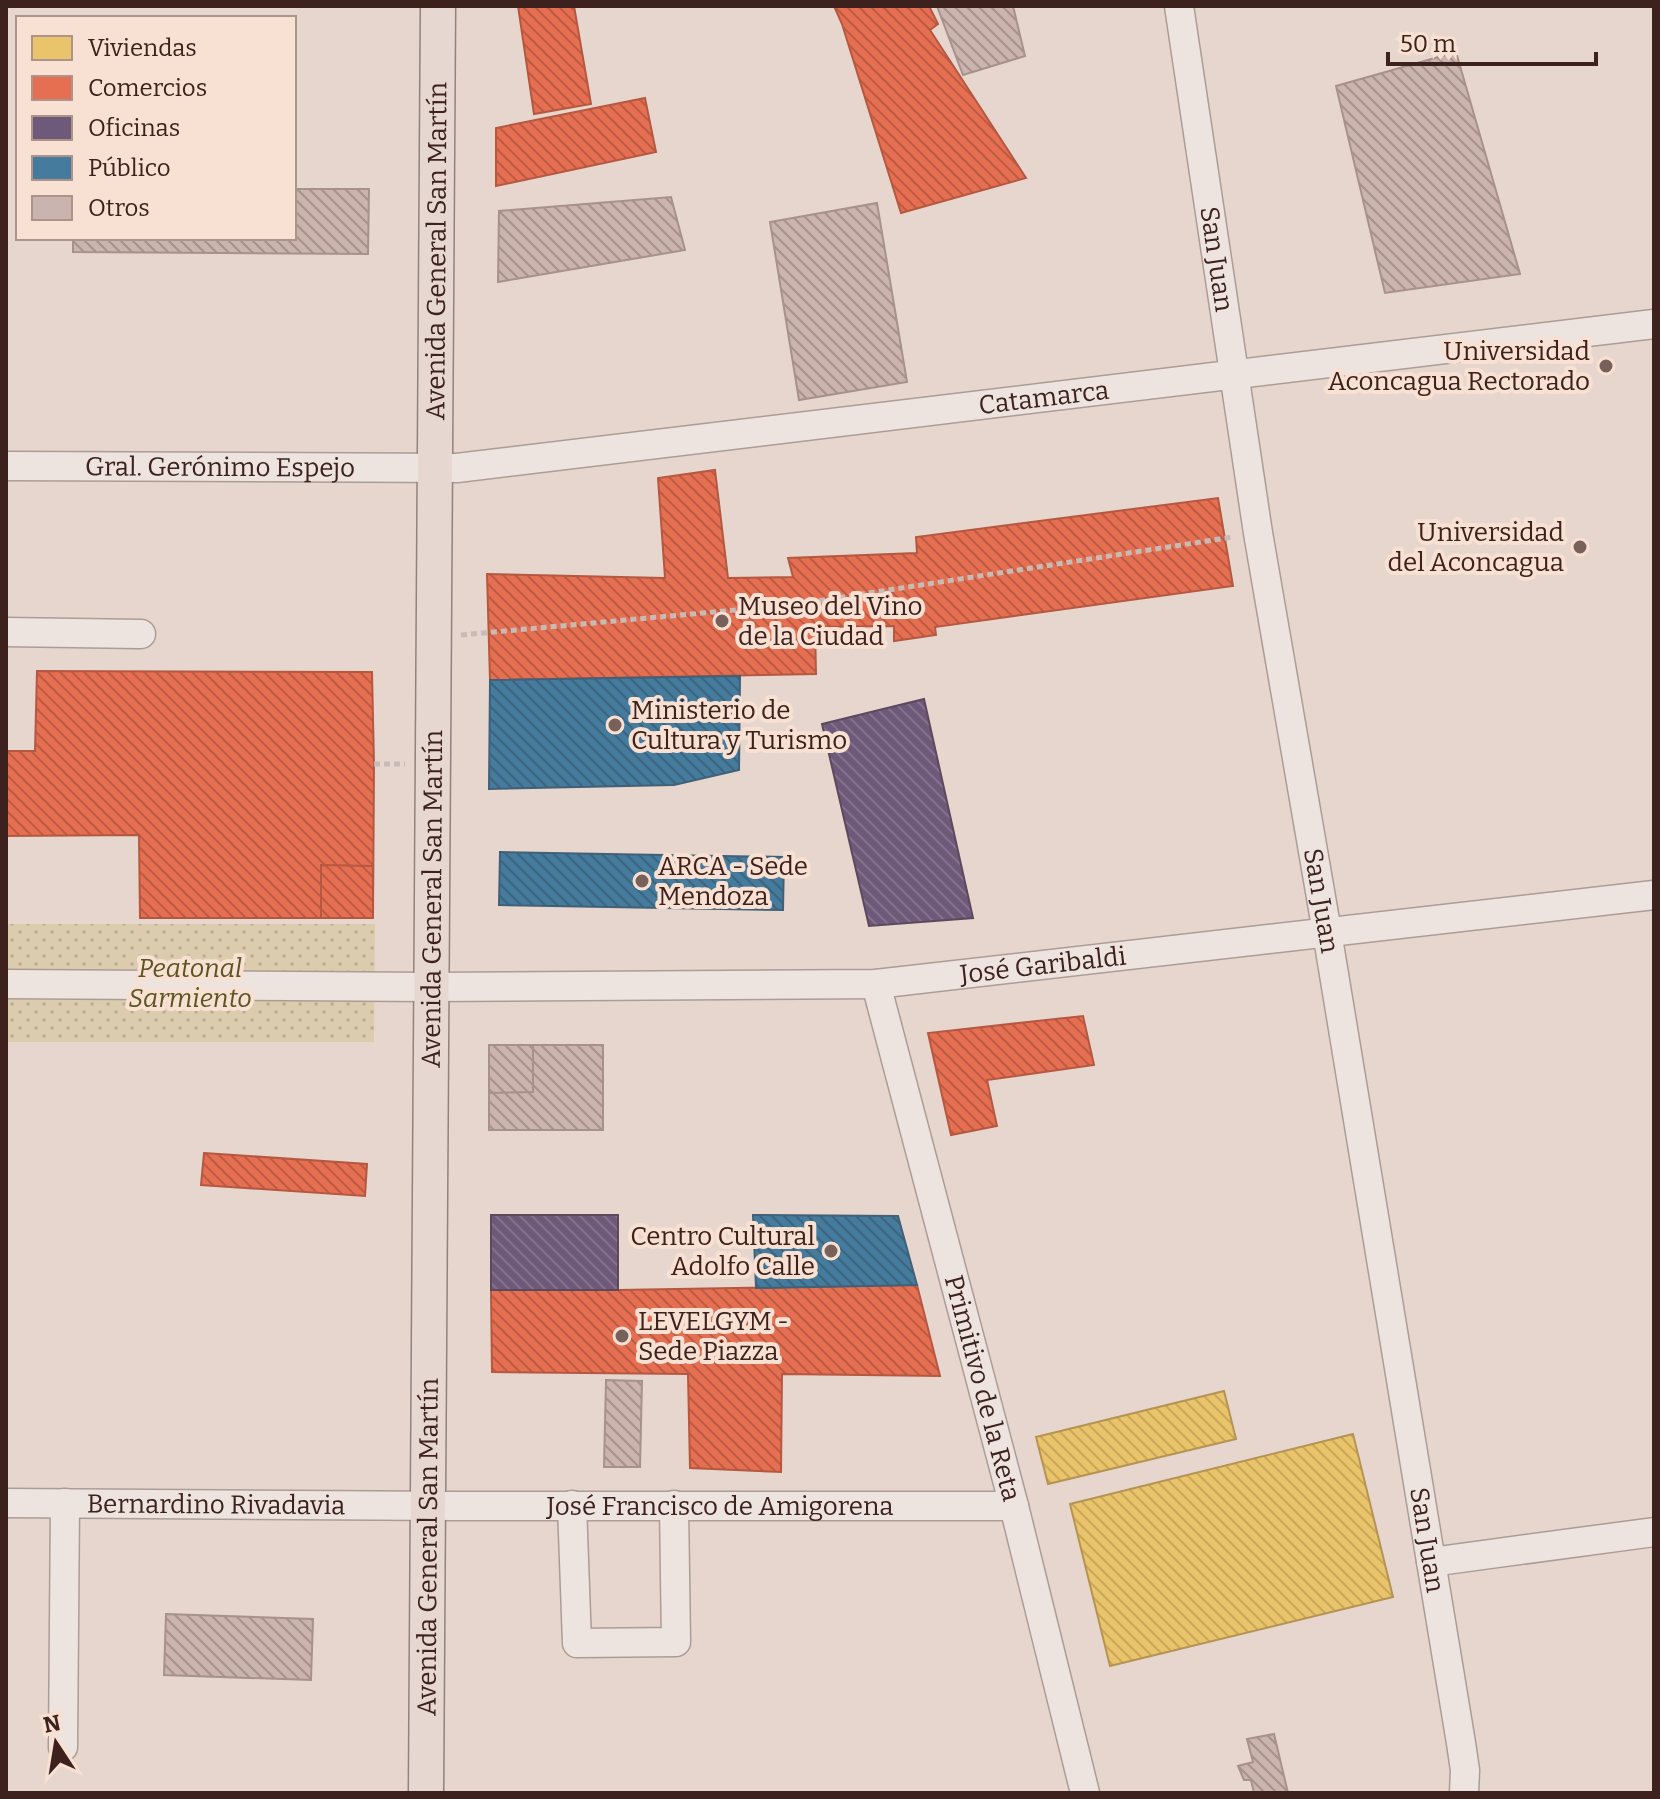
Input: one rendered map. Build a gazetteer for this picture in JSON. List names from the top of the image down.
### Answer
{
  "streets": {
    "main road": ["Avenida General San Martín"],
    "street": [
      "San Juan",
      "Catamarca",
      "Gral. Gerónimo Espejo",
      "José Garibaldi",
      "Primitivo de la Reta",
      "Bernardino Rivadavia",
      "José Francisco de Amigorena"
    ]
  },
  "crossings": [
    ["Avenida General San Martín", "Catamarca"],
    ["Avenida General San Martín", "Gral. Gerónimo Espejo"],
    ["Avenida General San Martín", "José Garibaldi"],
    ["Avenida General San Martín", "Bernardino Rivadavia"],
    ["Avenida General San Martín", "José Francisco de Amigorena"],
    ["San Juan", "Catamarca"],
    ["San Juan", "José Garibaldi"],
    ["Catamarca", "Gral. Gerónimo Espejo"],
    ["José Garibaldi", "Primitivo de la Reta"],
    ["Primitivo de la Reta", "José Francisco de Amigorena"],
    ["Bernardino Rivadavia", "José Francisco de Amigorena"]
  ],
  "parks": ["Peatonal Sarmiento"],
  "places": [
    "Universidad Aconcagua Rectorado",
    "Universidad del Aconcagua",
    "Museo del Vino de la Ciudad",
    "Ministerio de Cultura y Turismo",
    "ARCA - Sede Mendoza",
    "Centro Cultural Adolfo Calle",
    "LEVELGYM - Sede Piazza"
  ],
  "legend": [
    "Viviendas",
    "Comercios",
    "Oficinas",
    "Público",
    "Otros"
  ],
  "scale_bar": "50 m",
  "north": "top"
}
